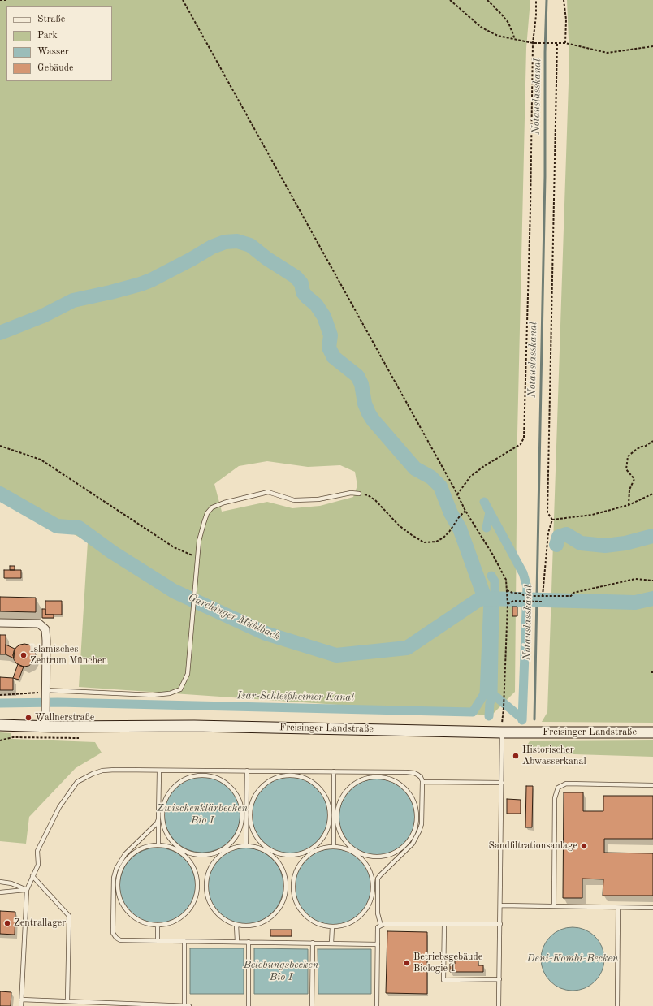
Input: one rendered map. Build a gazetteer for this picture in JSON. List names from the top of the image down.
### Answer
{
  "streets": {
    "main road": ["Freisinger Landstraße"]
  },
  "water": [
    "Notauslasskanal",
    "Garchinger Mühlbach",
    "Isar-Schleißheimer Kanal",
    "Zwischenklärbecken Bio I",
    "Deni-Kombi-Becken",
    "Belebungsbecken Bio I"
  ],
  "places": [
    "Islamisches Zentrum München",
    "Wallnerstraße",
    "Historischer Abwasserkanal",
    "Sandfiltrationsanlage",
    "Zentrallager",
    "Betriebsgebäude Biologie 1"
  ],
  "legend": [
    "Straße",
    "Park",
    "Wasser",
    "Gebäude"
  ]
}
